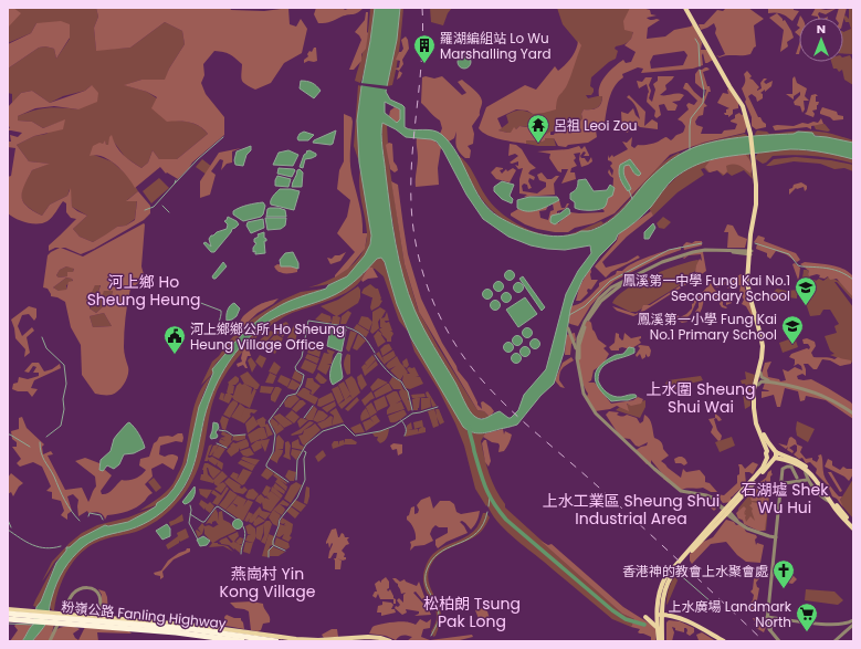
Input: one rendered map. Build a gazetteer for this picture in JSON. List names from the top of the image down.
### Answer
{
  "streets": {
    "highway": ["粉嶺公路 Fanling Highway"]
  },
  "districts": [
    "河上鄉 Ho Sheung Heung",
    "上水圍 Sheung Shui Wai",
    "石湖墟 Shek Wu Hui",
    "上水工業區 Sheung Shui Industrial Area",
    "燕崗村 Yin Kong Village",
    "松柏朗 Tsung Pak Long"
  ],
  "places": {
    "building": ["羅湖編組站 Lo Wu Marshalling Yard"],
    "temple": ["呂祖 Leoi Zou"],
    "school or university": ["鳳溪第一中學 Fung Kai No.1 Secondary School", "鳳溪第一小學 Fung Kai No.1 Primary School"],
    "public building": ["河上鄉鄉公所 Ho Sheung Heung Village Office"],
    "church": ["香港神的教會上水聚會處"],
    "supermarket": ["上水廣場 Landmark North"]
  },
  "north": "top"
}
